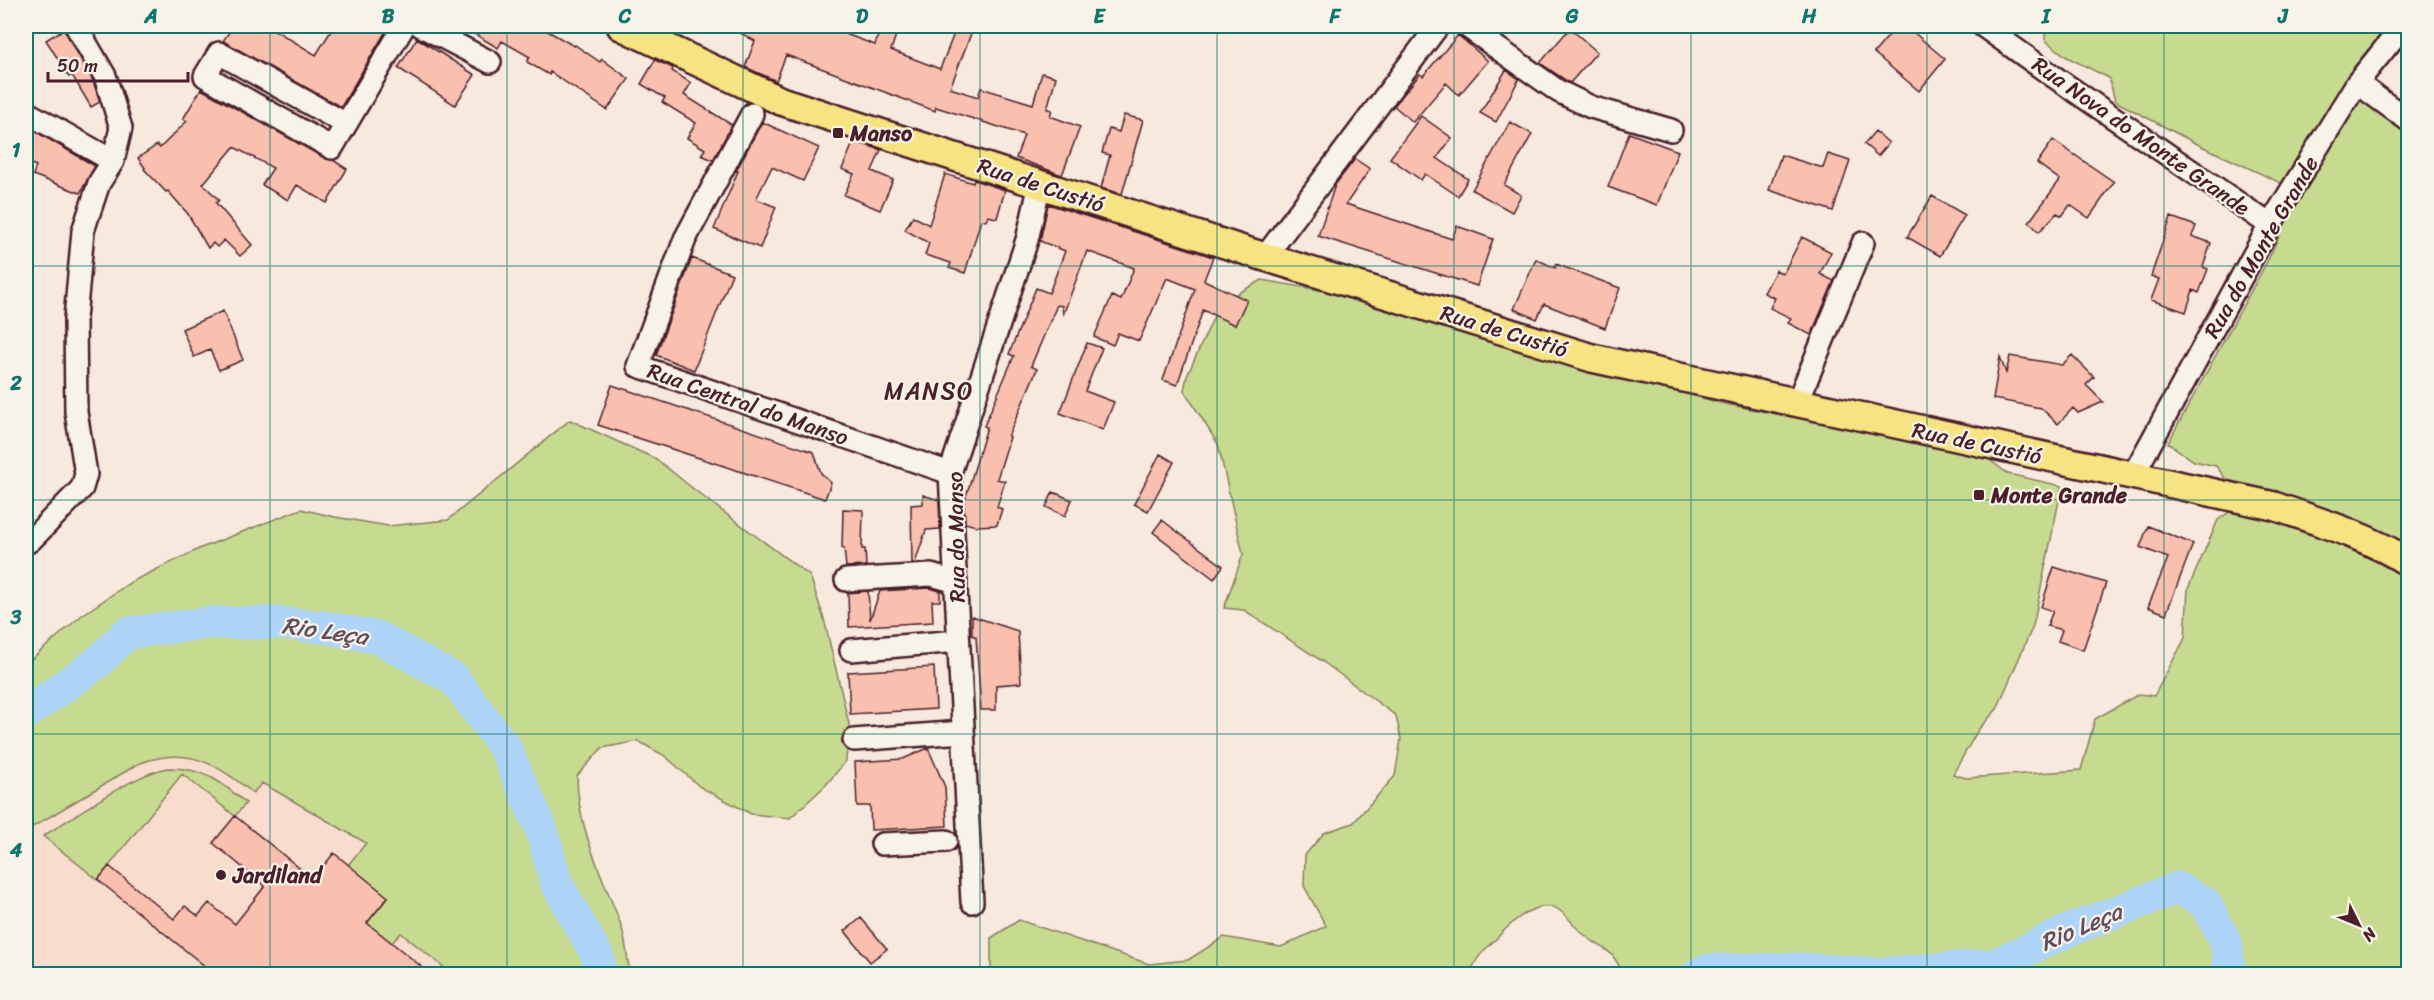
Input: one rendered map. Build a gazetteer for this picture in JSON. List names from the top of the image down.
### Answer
{
  "streets": {
    "main road": ["Rua de Custió"],
    "street": [
      "Rua Nova do Monte Grande",
      "Rua do Monte Grande",
      "Rua Central do Manso",
      "Rua do Manso"
    ]
  },
  "crossings": [
    ["Rua Nova do Monte Grande", "Rua do Monte Grande"],
    ["Rua de Custió", "Rua do Monte Grande"],
    ["Rua de Custió", "Rua do Manso"],
    ["Rua Central do Manso", "Rua do Manso"]
  ],
  "districts": ["MANSO"],
  "water": ["Rio Leça"],
  "places": {
    "transit": ["Manso", "Monte Grande"],
    "other": ["Jardiland"]
  },
  "scale_bar": "50 m",
  "north": "bottom right",
  "grid": {
    "columns": [
      "A",
      "B",
      "C",
      "D",
      "E",
      "F",
      "G",
      "H",
      "I",
      "J"
    ],
    "rows": [
      "1",
      "2",
      "3",
      "4"
    ]
  }
}
